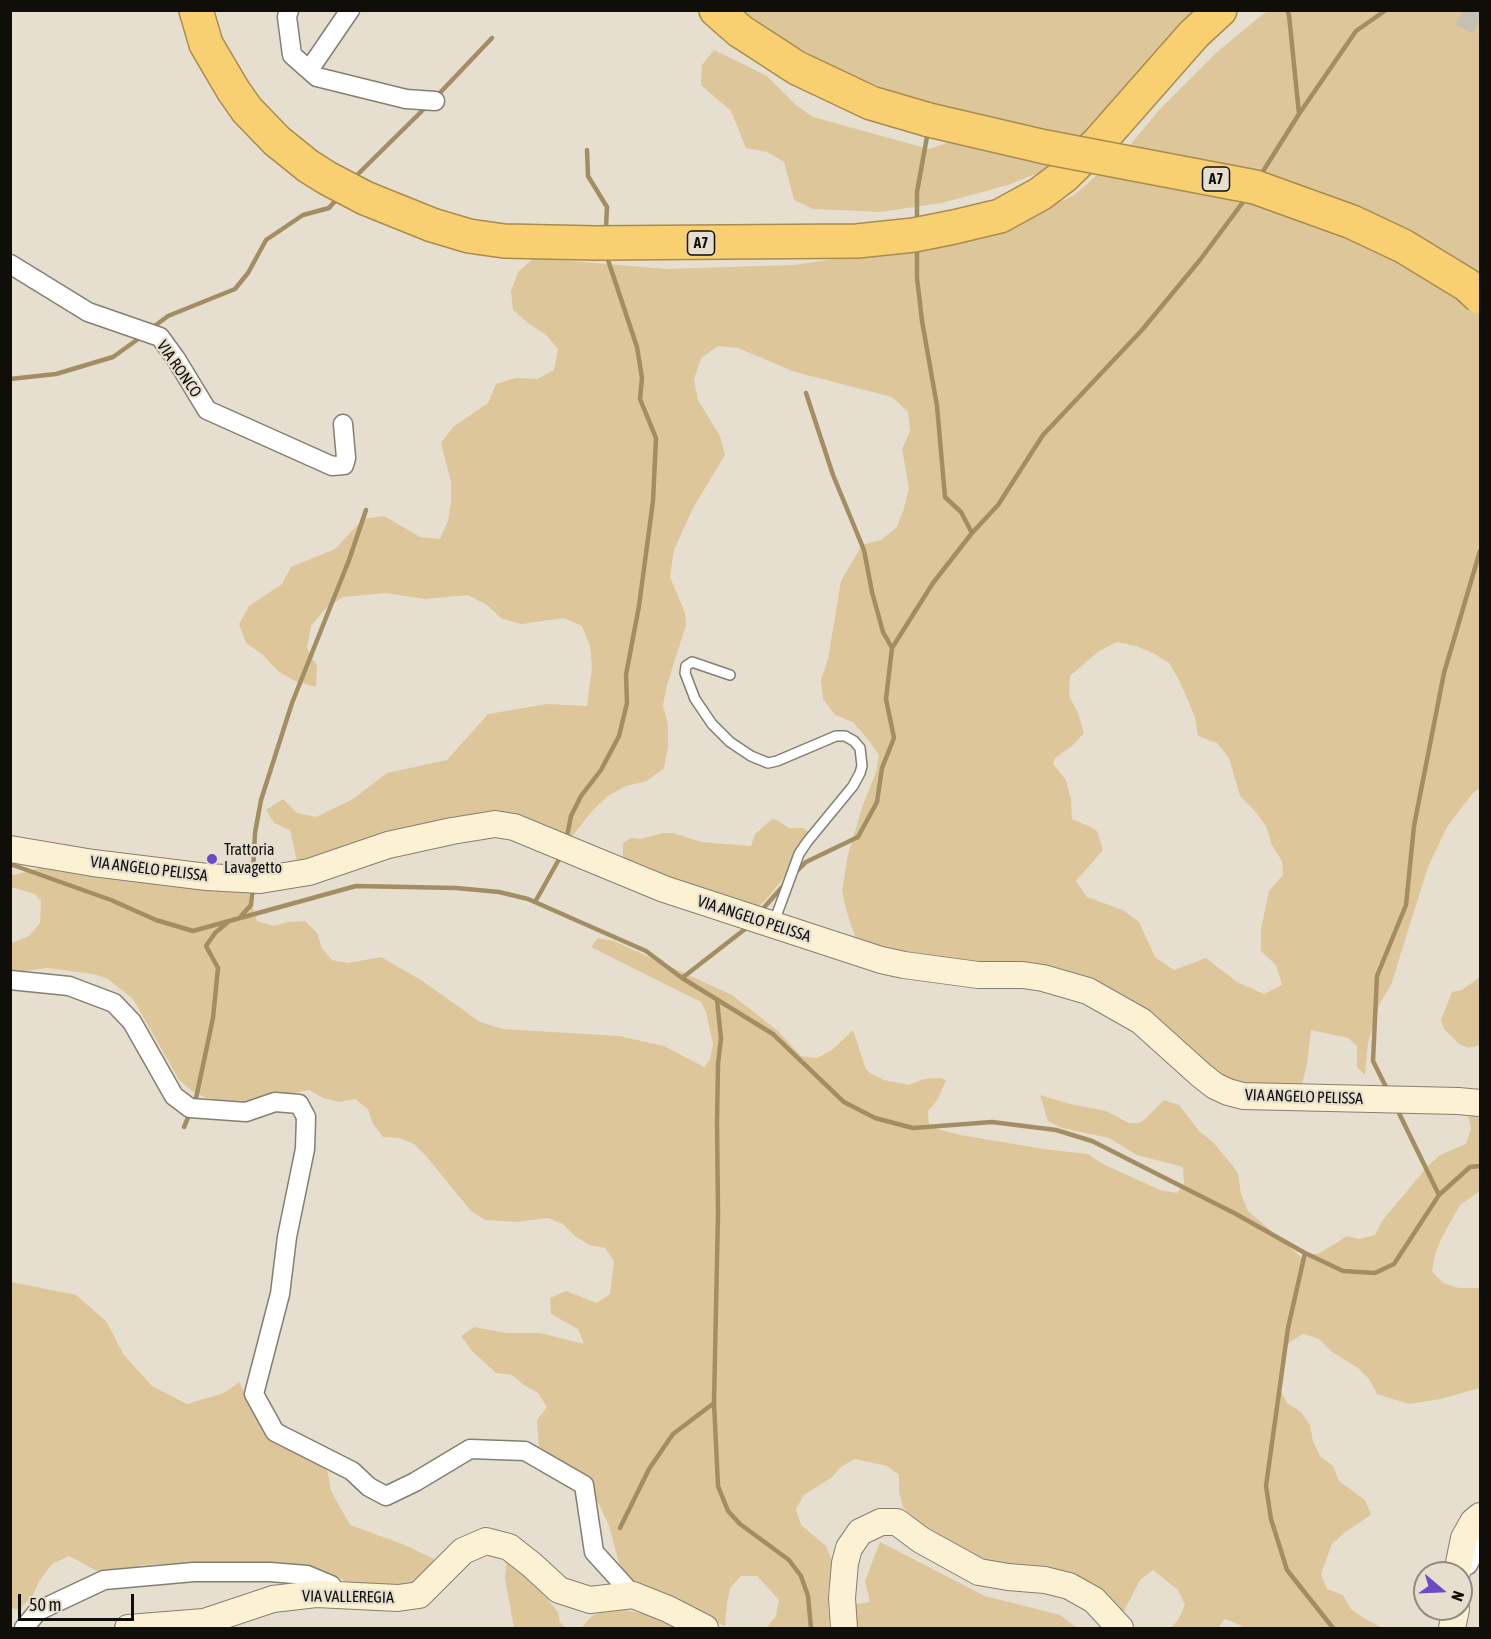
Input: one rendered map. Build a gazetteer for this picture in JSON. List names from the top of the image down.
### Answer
{
  "streets": {
    "highway": ["A7"],
    "street": ["VIA RONCO", "VIA ANGELO PELISSA", "VIA VALLEREGIA"]
  },
  "places": ["Trattoria Lavagetto"],
  "scale_bar": "50 m",
  "north": "right"
}
